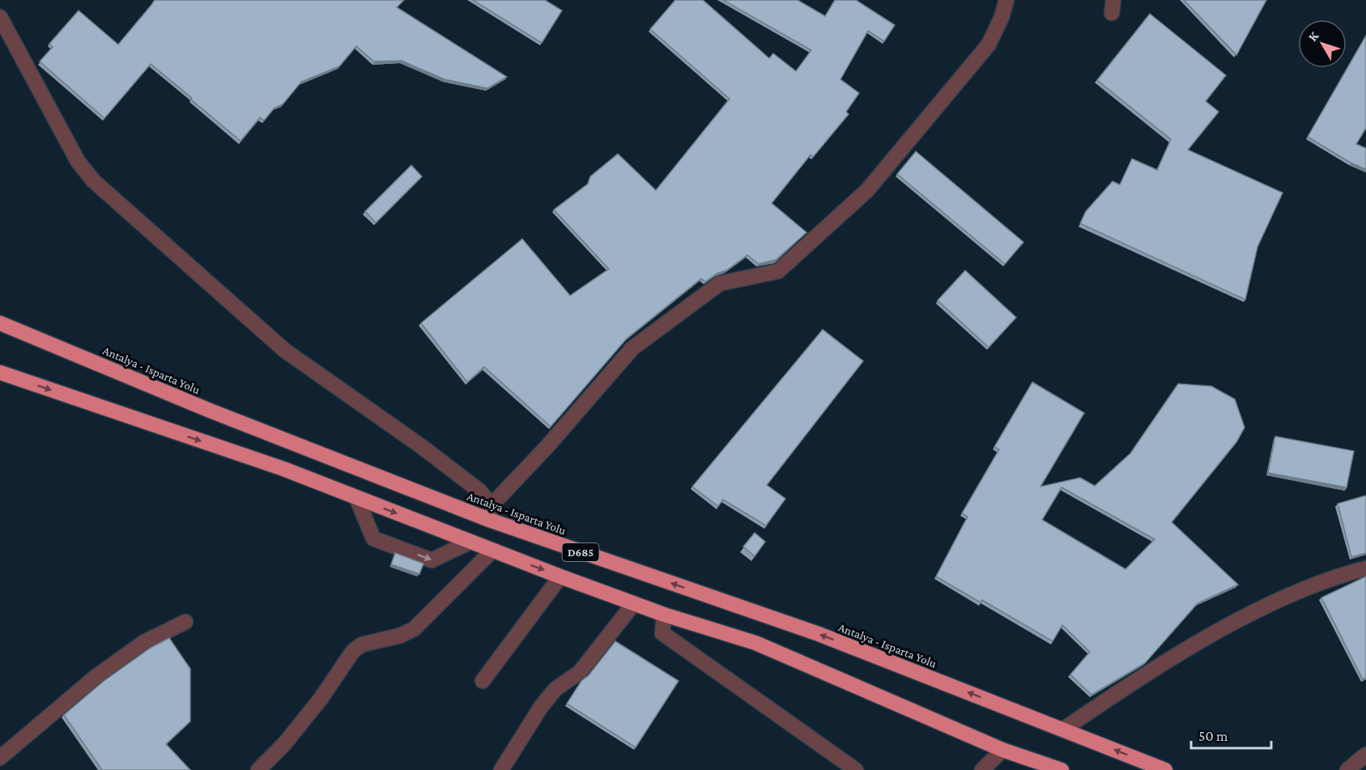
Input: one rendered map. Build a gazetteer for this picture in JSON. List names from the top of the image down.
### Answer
{
  "streets": {
    "highway": ["Antalya - Isparta Yolu", "D685"]
  },
  "scale_bar": "50 m",
  "north": "top left"
}
